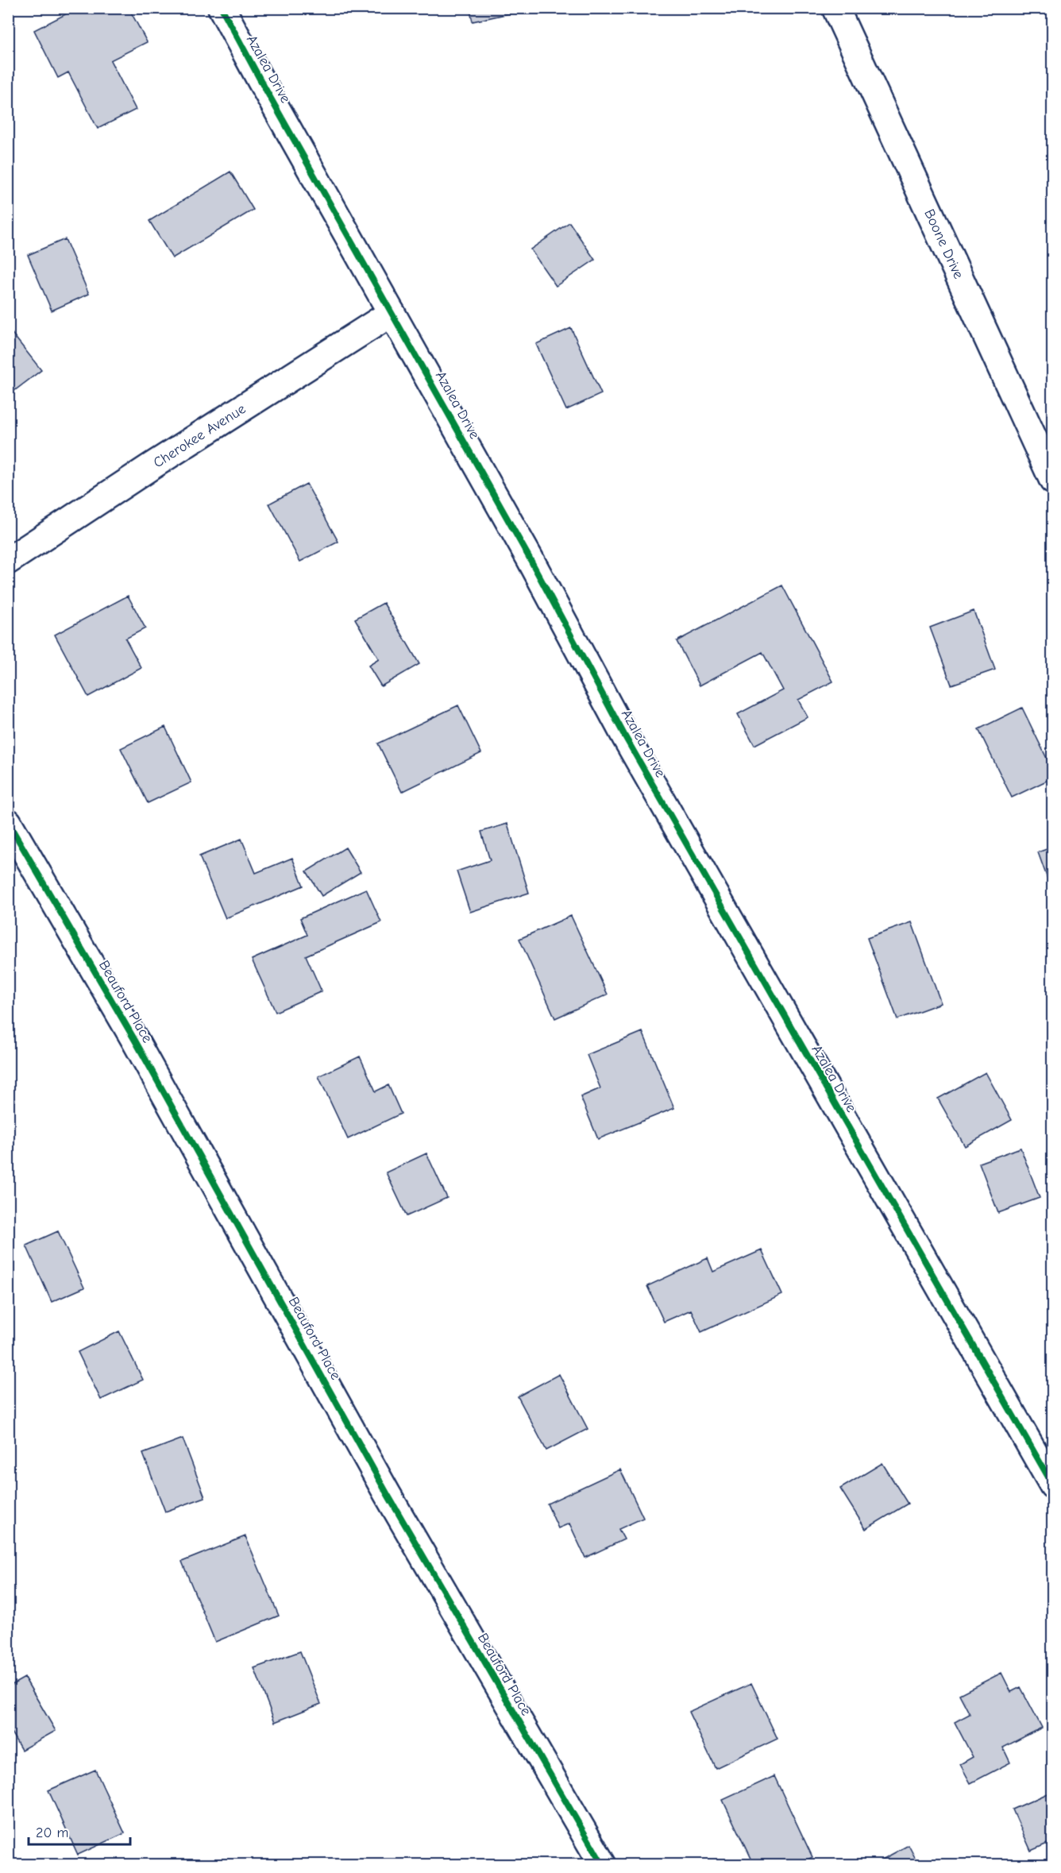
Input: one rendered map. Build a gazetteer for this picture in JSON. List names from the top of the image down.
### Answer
{
  "streets": {
    "street": [
      "Azalea Drive",
      "Boone Drive",
      "Cherokee Avenue",
      "Beauford Place"
    ]
  },
  "crossings": [
    ["Azalea Drive", "Cherokee Avenue"]
  ],
  "scale_bar": "20 m"
}
